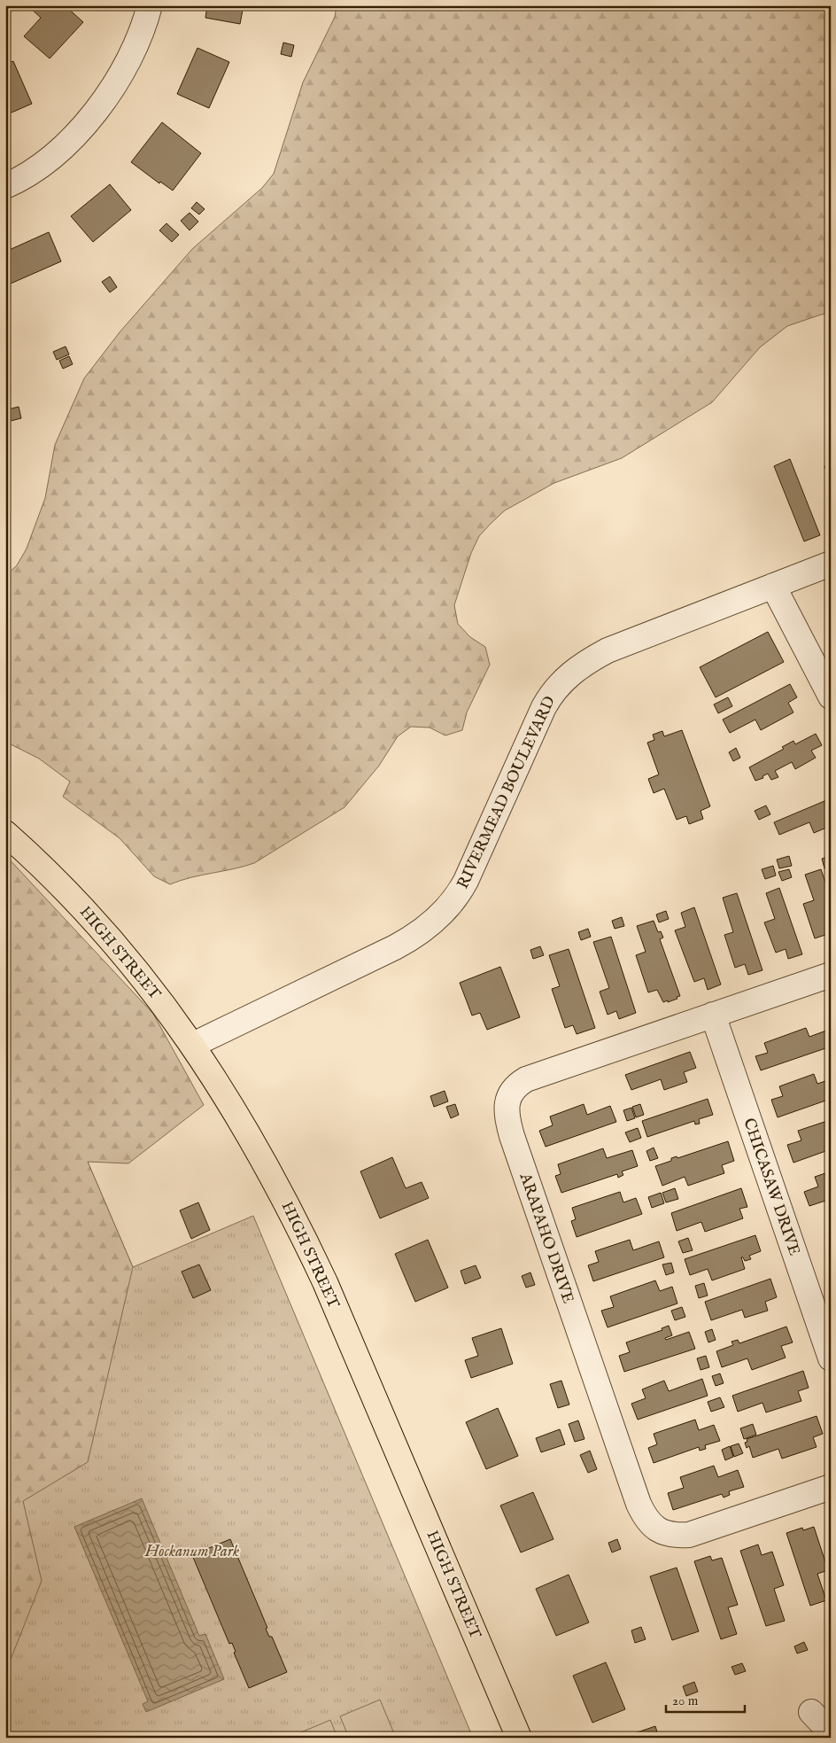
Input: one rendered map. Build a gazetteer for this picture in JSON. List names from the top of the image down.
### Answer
{
  "streets": {
    "main road": ["HIGH STREET"],
    "street": ["RIVERMEAD BOULEVARD", "CHICASAW DRIVE", "ARAPAHO DRIVE"]
  },
  "crossings": [
    ["RIVERMEAD BOULEVARD", "HIGH STREET"],
    ["CHICASAW DRIVE", "ARAPAHO DRIVE"]
  ],
  "parks": ["Hockanum Park"],
  "scale_bar": "20 m"
}
